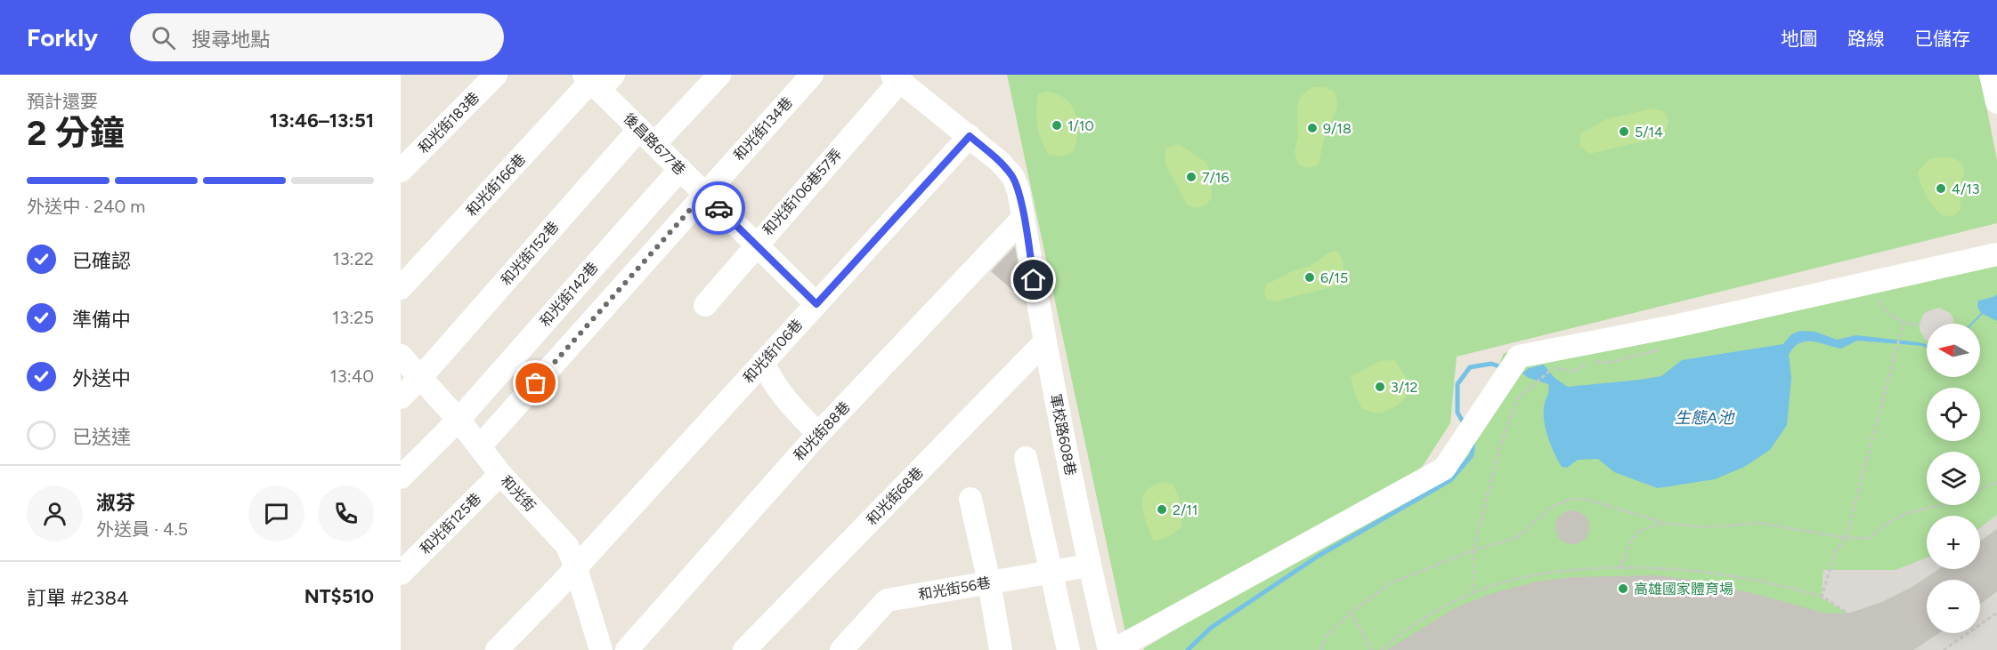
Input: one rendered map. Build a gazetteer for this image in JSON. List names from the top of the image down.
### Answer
{
  "streets": {
    "street": [
      "和光街183巷",
      "和光街134巷",
      "後昌路677巷",
      "和光街166巷",
      "和光街106巷57弄",
      "和光街152巷",
      "和光街142巷",
      "和光街106巷",
      "和光街88巷",
      "軍校路608巷",
      "和光街",
      "和光街68巷",
      "和光街125巷",
      "和光街56巷"
    ]
  },
  "crossings": [
    ["和光街134巷", "後昌路677巷"],
    ["和光街134巷", "和光街"],
    ["後昌路677巷", "和光街166巷"],
    ["後昌路677巷", "和光街106巷57弄"],
    ["後昌路677巷", "和光街152巷"],
    ["後昌路677巷", "和光街142巷"],
    ["後昌路677巷", "和光街106巷"],
    ["和光街106巷57弄", "軍校路608巷"],
    ["和光街152巷", "和光街"],
    ["和光街142巷", "和光街"],
    ["和光街106巷", "軍校路608巷"],
    ["和光街106巷", "和光街"],
    ["和光街88巷", "軍校路608巷"],
    ["軍校路608巷", "和光街68巷"],
    ["軍校路608巷", "和光街56巷"],
    ["和光街", "和光街125巷"]
  ],
  "water": ["生態A池"],
  "places": [
    "1/10",
    "9/18",
    "5/14",
    "7/16",
    "4/13",
    "6/15",
    "3/12",
    "2/11",
    "高雄國家體育場"
  ],
  "north": "left",
  "page": {
    "header": "Forkly",
    "search": "搜尋地點",
    "nav": ["地圖", "路線", "已儲存"],
    "heading": ["2 分鐘", "預計還要", "13:46–13:51"],
    "panel": [
      "淑芬",
      "外送員 · 4.5",
      "訂單 #2384",
      "NT$510"
    ],
    "bar": "外送中 · 240 m",
    "list": [
      ["已確認", "13:22"],
      ["準備中", "13:25"],
      ["外送中", "13:40"],
      "已送達"
    ],
    "map_buttons": ["+", "−"]
  }
}
